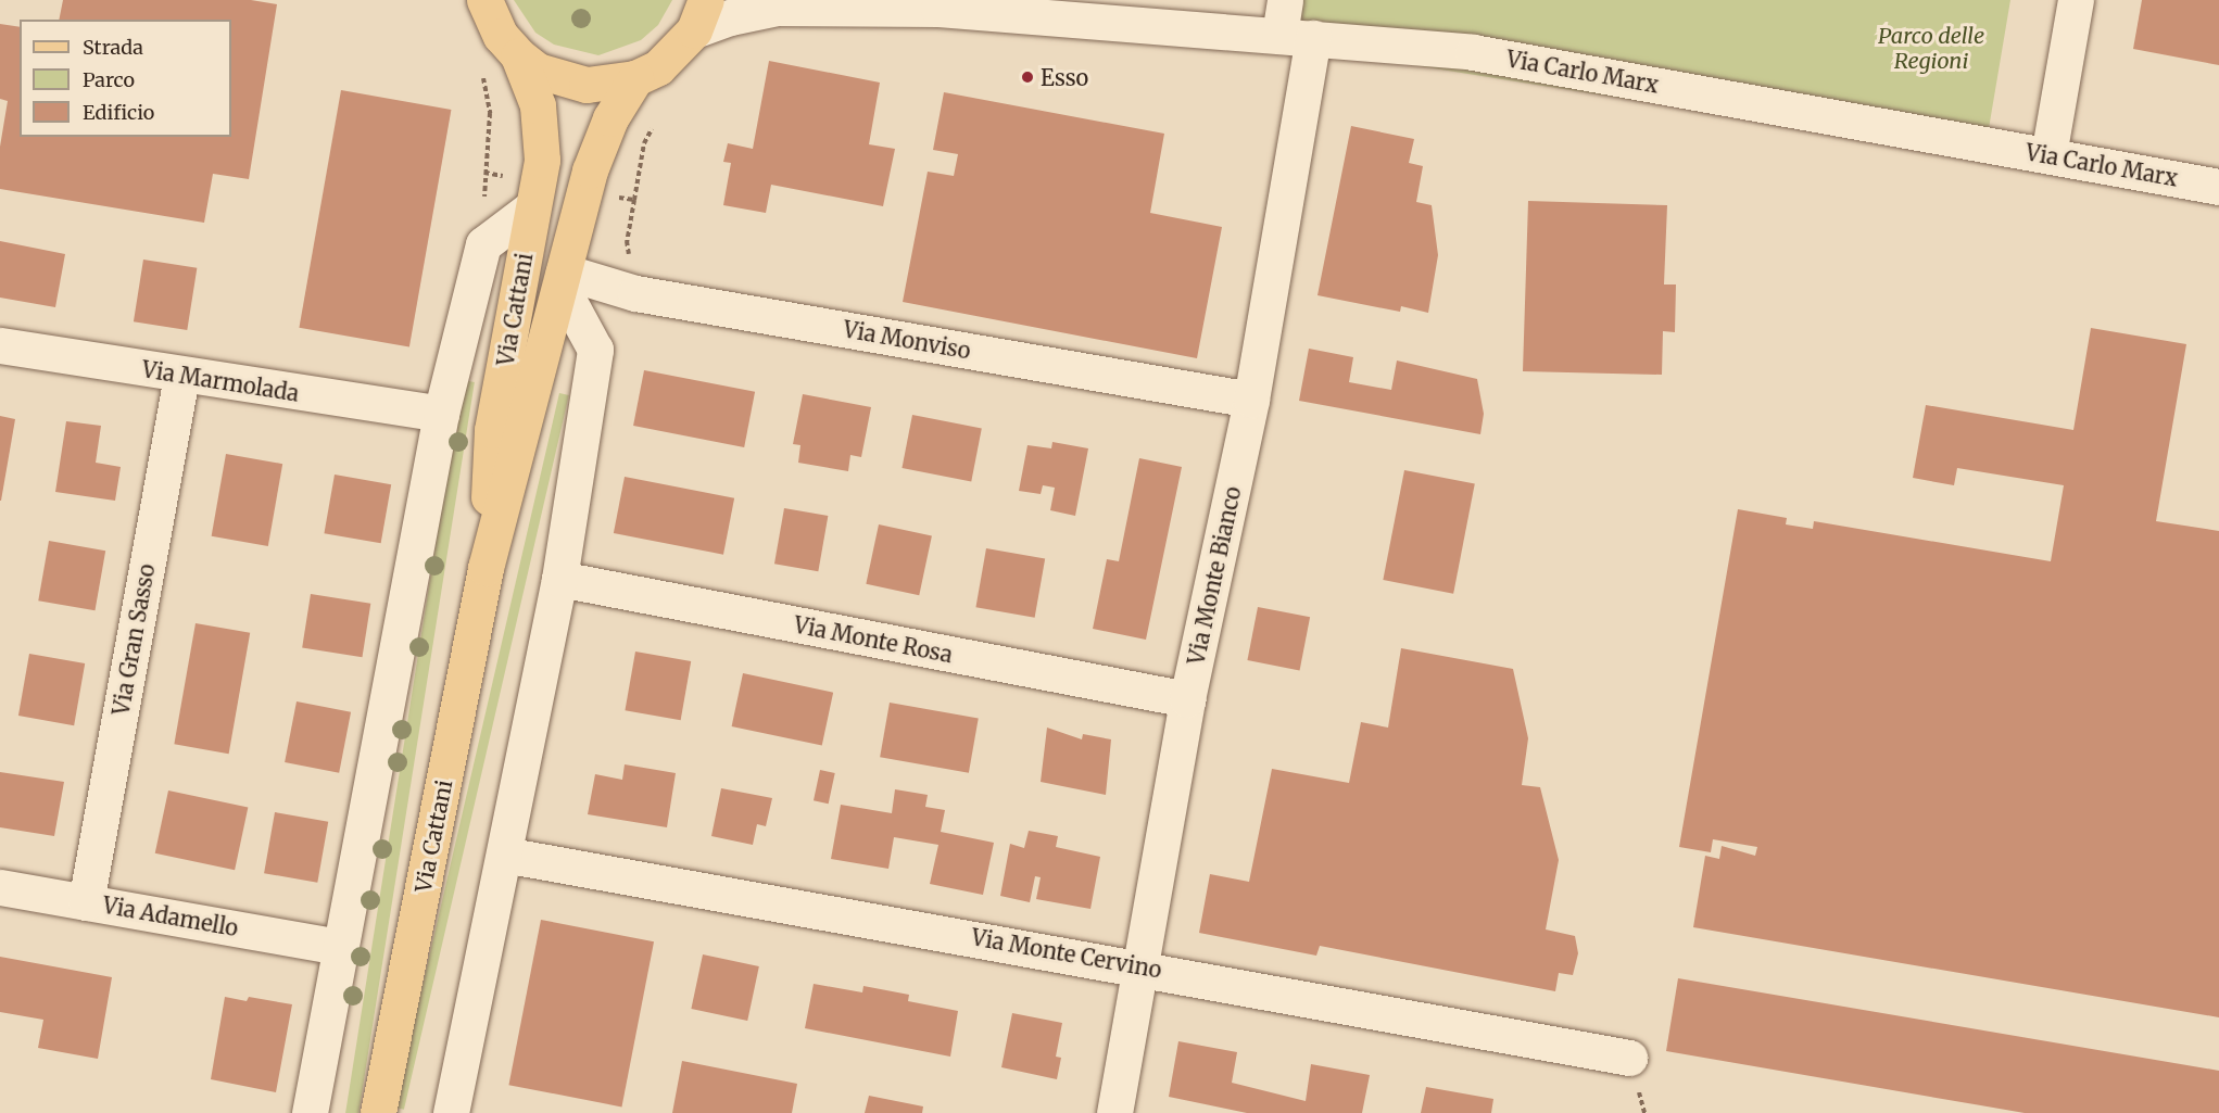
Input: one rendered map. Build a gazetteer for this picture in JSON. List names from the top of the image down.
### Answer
{
  "streets": {
    "main road": ["Via Carlo Marx", "Via Cattani"],
    "street": [
      "Via Monviso",
      "Via Marmolada",
      "Via Monte Bianco",
      "Via Gran Sasso",
      "Via Monte Rosa",
      "Via Adamello",
      "Via Monte Cervino"
    ]
  },
  "crossings": [
    ["Via Carlo Marx", "Via Cattani"],
    ["Via Carlo Marx", "Via Monte Bianco"],
    ["Via Cattani", "Via Monviso"],
    ["Via Monviso", "Via Monte Bianco"],
    ["Via Marmolada", "Via Gran Sasso"],
    ["Via Monte Bianco", "Via Monte Rosa"],
    ["Via Monte Bianco", "Via Monte Cervino"],
    ["Via Gran Sasso", "Via Adamello"]
  ],
  "parks": ["Parco delle Regioni"],
  "places": ["Esso"],
  "legend": ["Strada", "Parco", "Edificio"]
}
